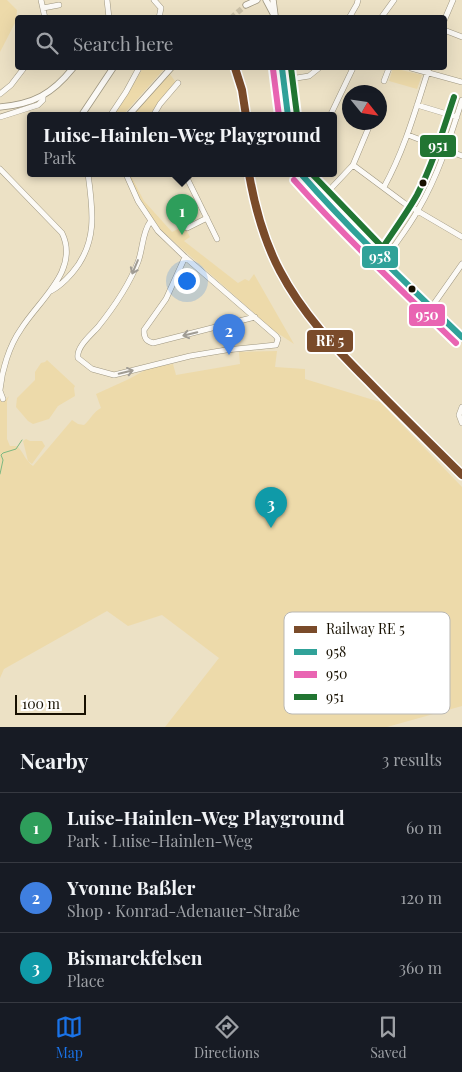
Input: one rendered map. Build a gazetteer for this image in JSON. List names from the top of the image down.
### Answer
{
  "lines": ["transit line 958", "transit line 950", "transit line 951"],
  "legend": [
    "Railway RE 5",
    "958",
    "950",
    "951"
  ],
  "scale_bar": "100 m",
  "north": "bottom right",
  "page": {
    "search": "Search here",
    "popup": ["Luise-Hainlen-Weg Playground", "Park"],
    "pins": ["1", "2", "3"],
    "scale": "100 m",
    "heading": ["Nearby", "3 results"],
    "list": [
      {
        "mark": "1",
        "name": "Luise-Hainlen-Weg Playground",
        "note": "Park · Luise-Hainlen-Weg",
        "value": "60 m"
      },
      {
        "mark": "2",
        "name": "Yvonne Baßler",
        "note": "Shop · Konrad-Adenauer-Straße",
        "value": "120 m"
      },
      {
        "mark": "3",
        "name": "Bismarckfelsen",
        "note": "Place",
        "value": "360 m"
      }
    ],
    "nav": ["Map", "Directions", "Saved"]
  }
}
